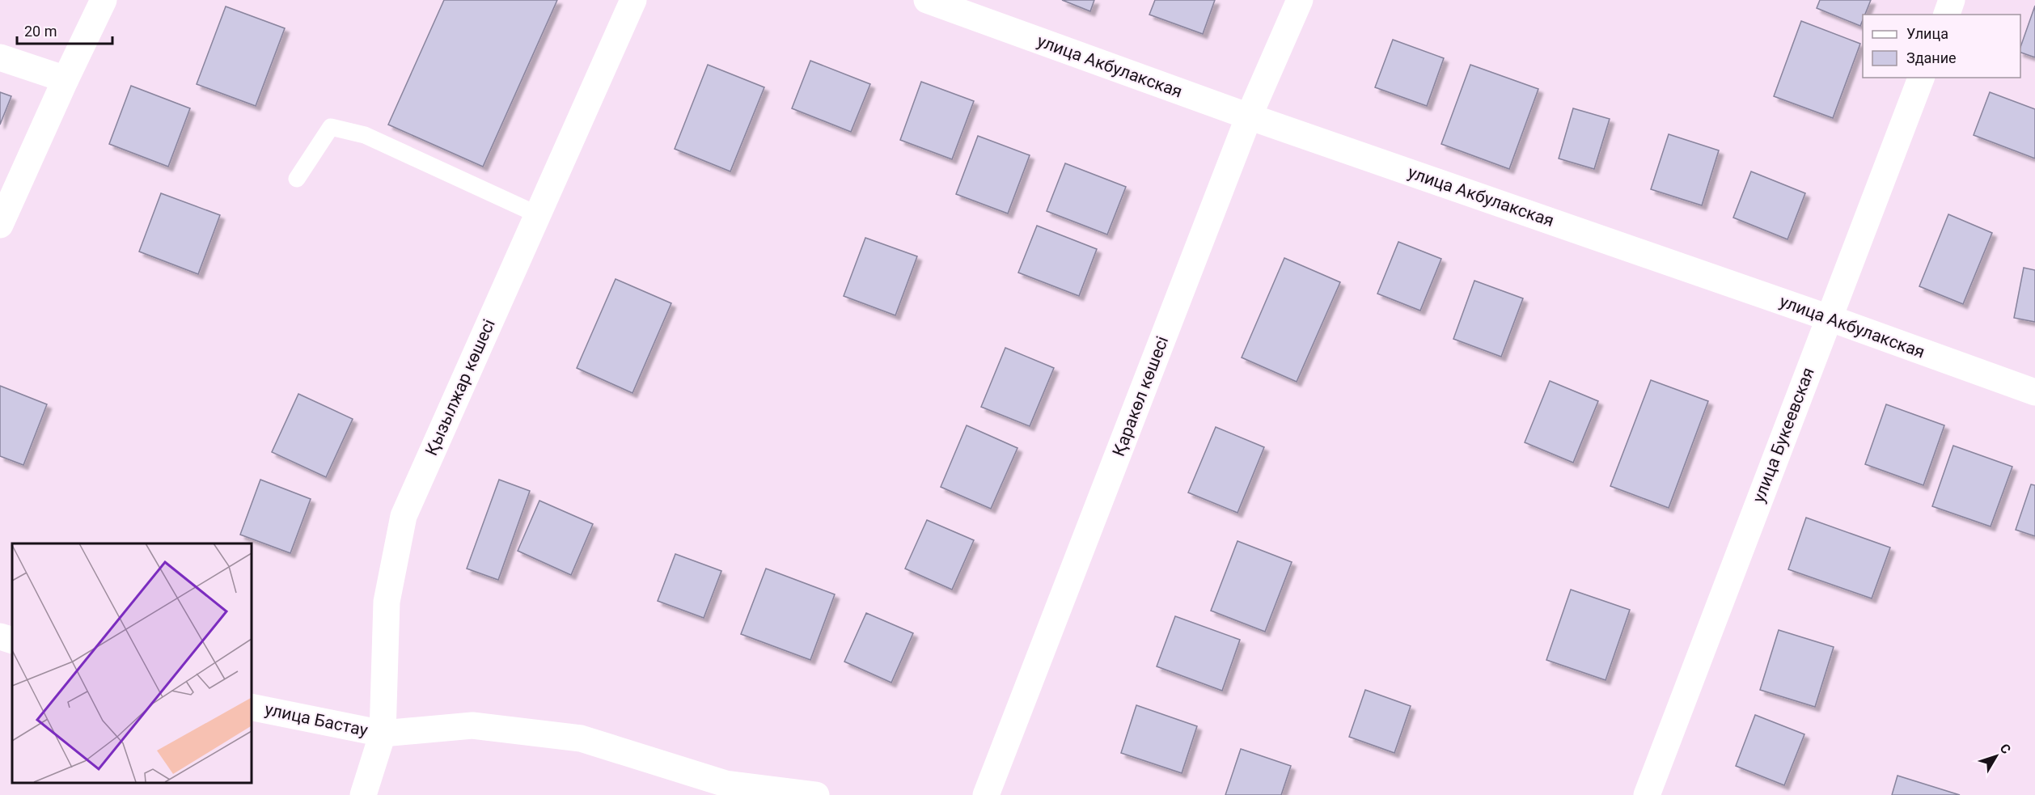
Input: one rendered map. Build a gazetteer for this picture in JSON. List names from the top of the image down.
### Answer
{
  "streets": {
    "street": [
      "улица Акбулакская",
      "Қызылжар көшесі",
      "Қаракөл көшесі",
      "улица Букеевская",
      "улица Бастау"
    ]
  },
  "crossings": [
    ["улица Акбулакская", "Қаракөл көшесі"],
    ["улица Акбулакская", "улица Букеевская"],
    ["Қызылжар көшесі", "улица Бастау"]
  ],
  "legend": ["Улица", "Здание"],
  "scale_bar": "20 m",
  "north": "top right"
}
